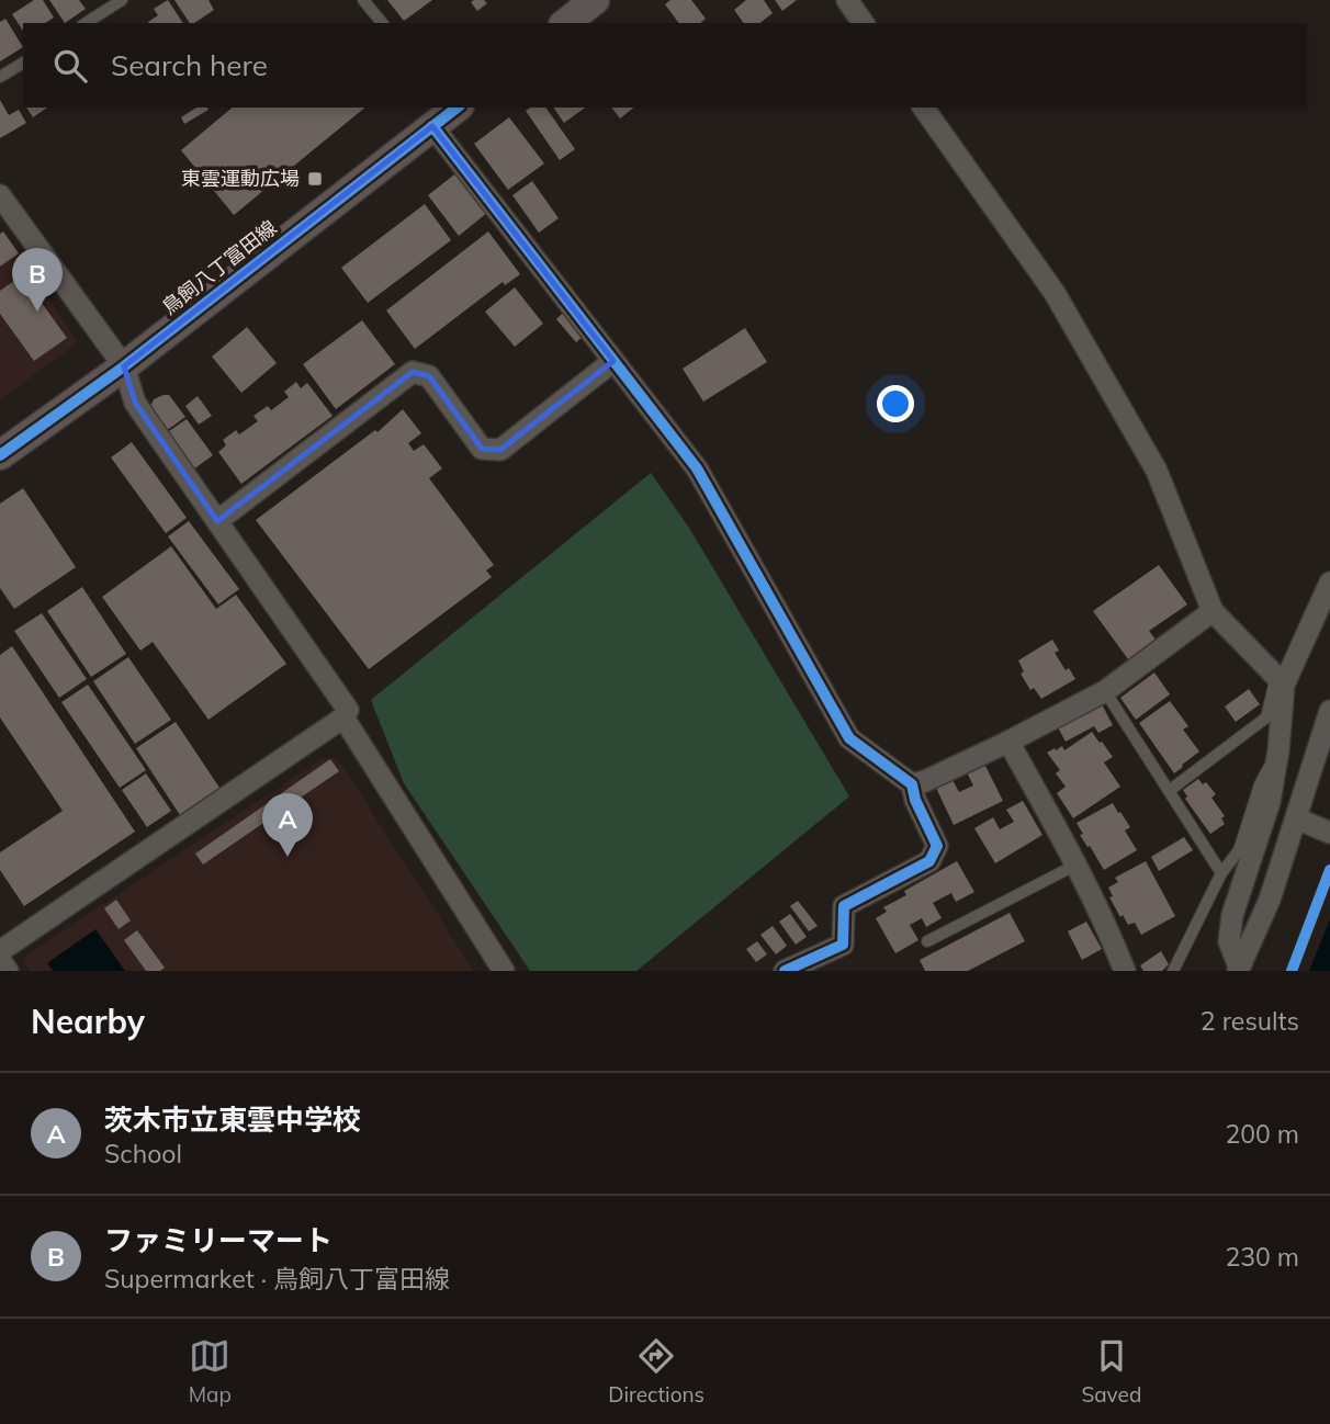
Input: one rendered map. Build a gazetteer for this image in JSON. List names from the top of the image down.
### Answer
{
  "streets": {
    "main road": ["鳥飼八丁富田線"]
  },
  "places": {
    "transit": ["東雲運動広場"]
  },
  "page": {
    "search": "Search here",
    "pins": ["B", "A"],
    "heading": ["Nearby", "2 results"],
    "list": [
      {
        "mark": "A",
        "name": "茨木市立東雲中学校",
        "note": "School",
        "value": "200 m"
      },
      {
        "mark": "B",
        "name": "ファミリーマート",
        "note": "Supermarket · 鳥飼八丁富田線",
        "value": "230 m"
      }
    ],
    "nav": ["Map", "Directions", "Saved"]
  }
}
